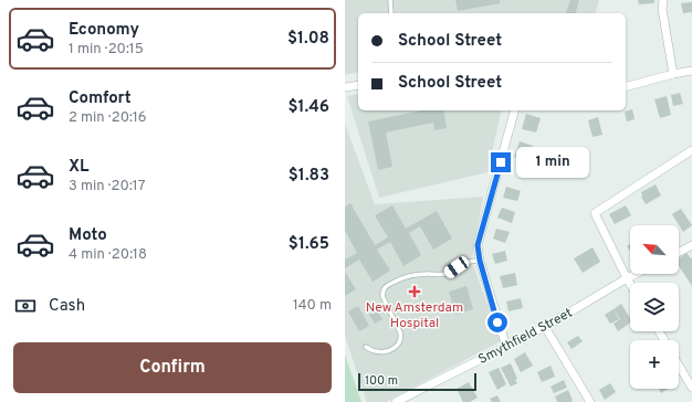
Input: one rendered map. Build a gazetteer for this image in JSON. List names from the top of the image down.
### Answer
{
  "streets": {
    "street": ["Smythfield Street"]
  },
  "places": {
    "health": ["New Amsterdam Hospital"]
  },
  "scale_bar": "100 m",
  "north": "top left",
  "page": {
    "list": [
      {
        "name": "Economy",
        "note": "1 min · 20:15",
        "value": "$1.08"
      },
      {
        "name": "Comfort",
        "note": "2 min · 20:16",
        "value": "$1.46"
      },
      {
        "name": "XL",
        "note": "3 min · 20:17",
        "value": "$1.83"
      },
      {
        "name": "Moto",
        "note": "4 min · 20:18",
        "value": "$1.65"
      }
    ],
    "banner": ["School Street", "School Street"],
    "bubble": "1 min",
    "map_buttons": "+",
    "pay": ["Cash", "140 m"],
    "buttons": "Confirm",
    "scale": "100 m"
  }
}
